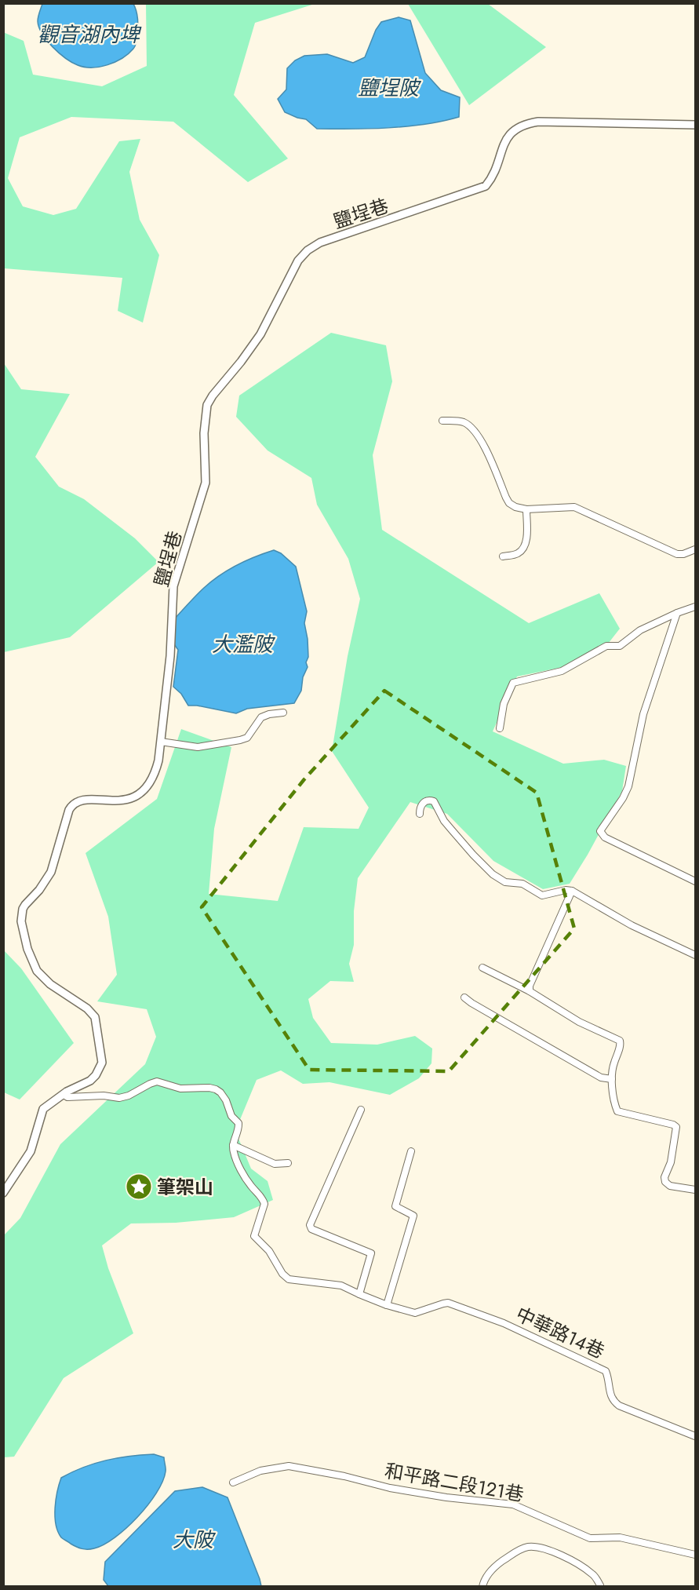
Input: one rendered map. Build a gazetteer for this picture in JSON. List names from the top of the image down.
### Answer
{
  "streets": {
    "street": ["鹽埕巷", "中華路14巷", "和平路二段121巷"]
  },
  "crossings": [
    ["鹽埕巷", "中華路14巷"]
  ],
  "water": [
    "觀音湖內埤",
    "鹽埕陂",
    "大濫陂",
    "大陂"
  ],
  "places": {
    "place": ["筆架山"]
  }
}
